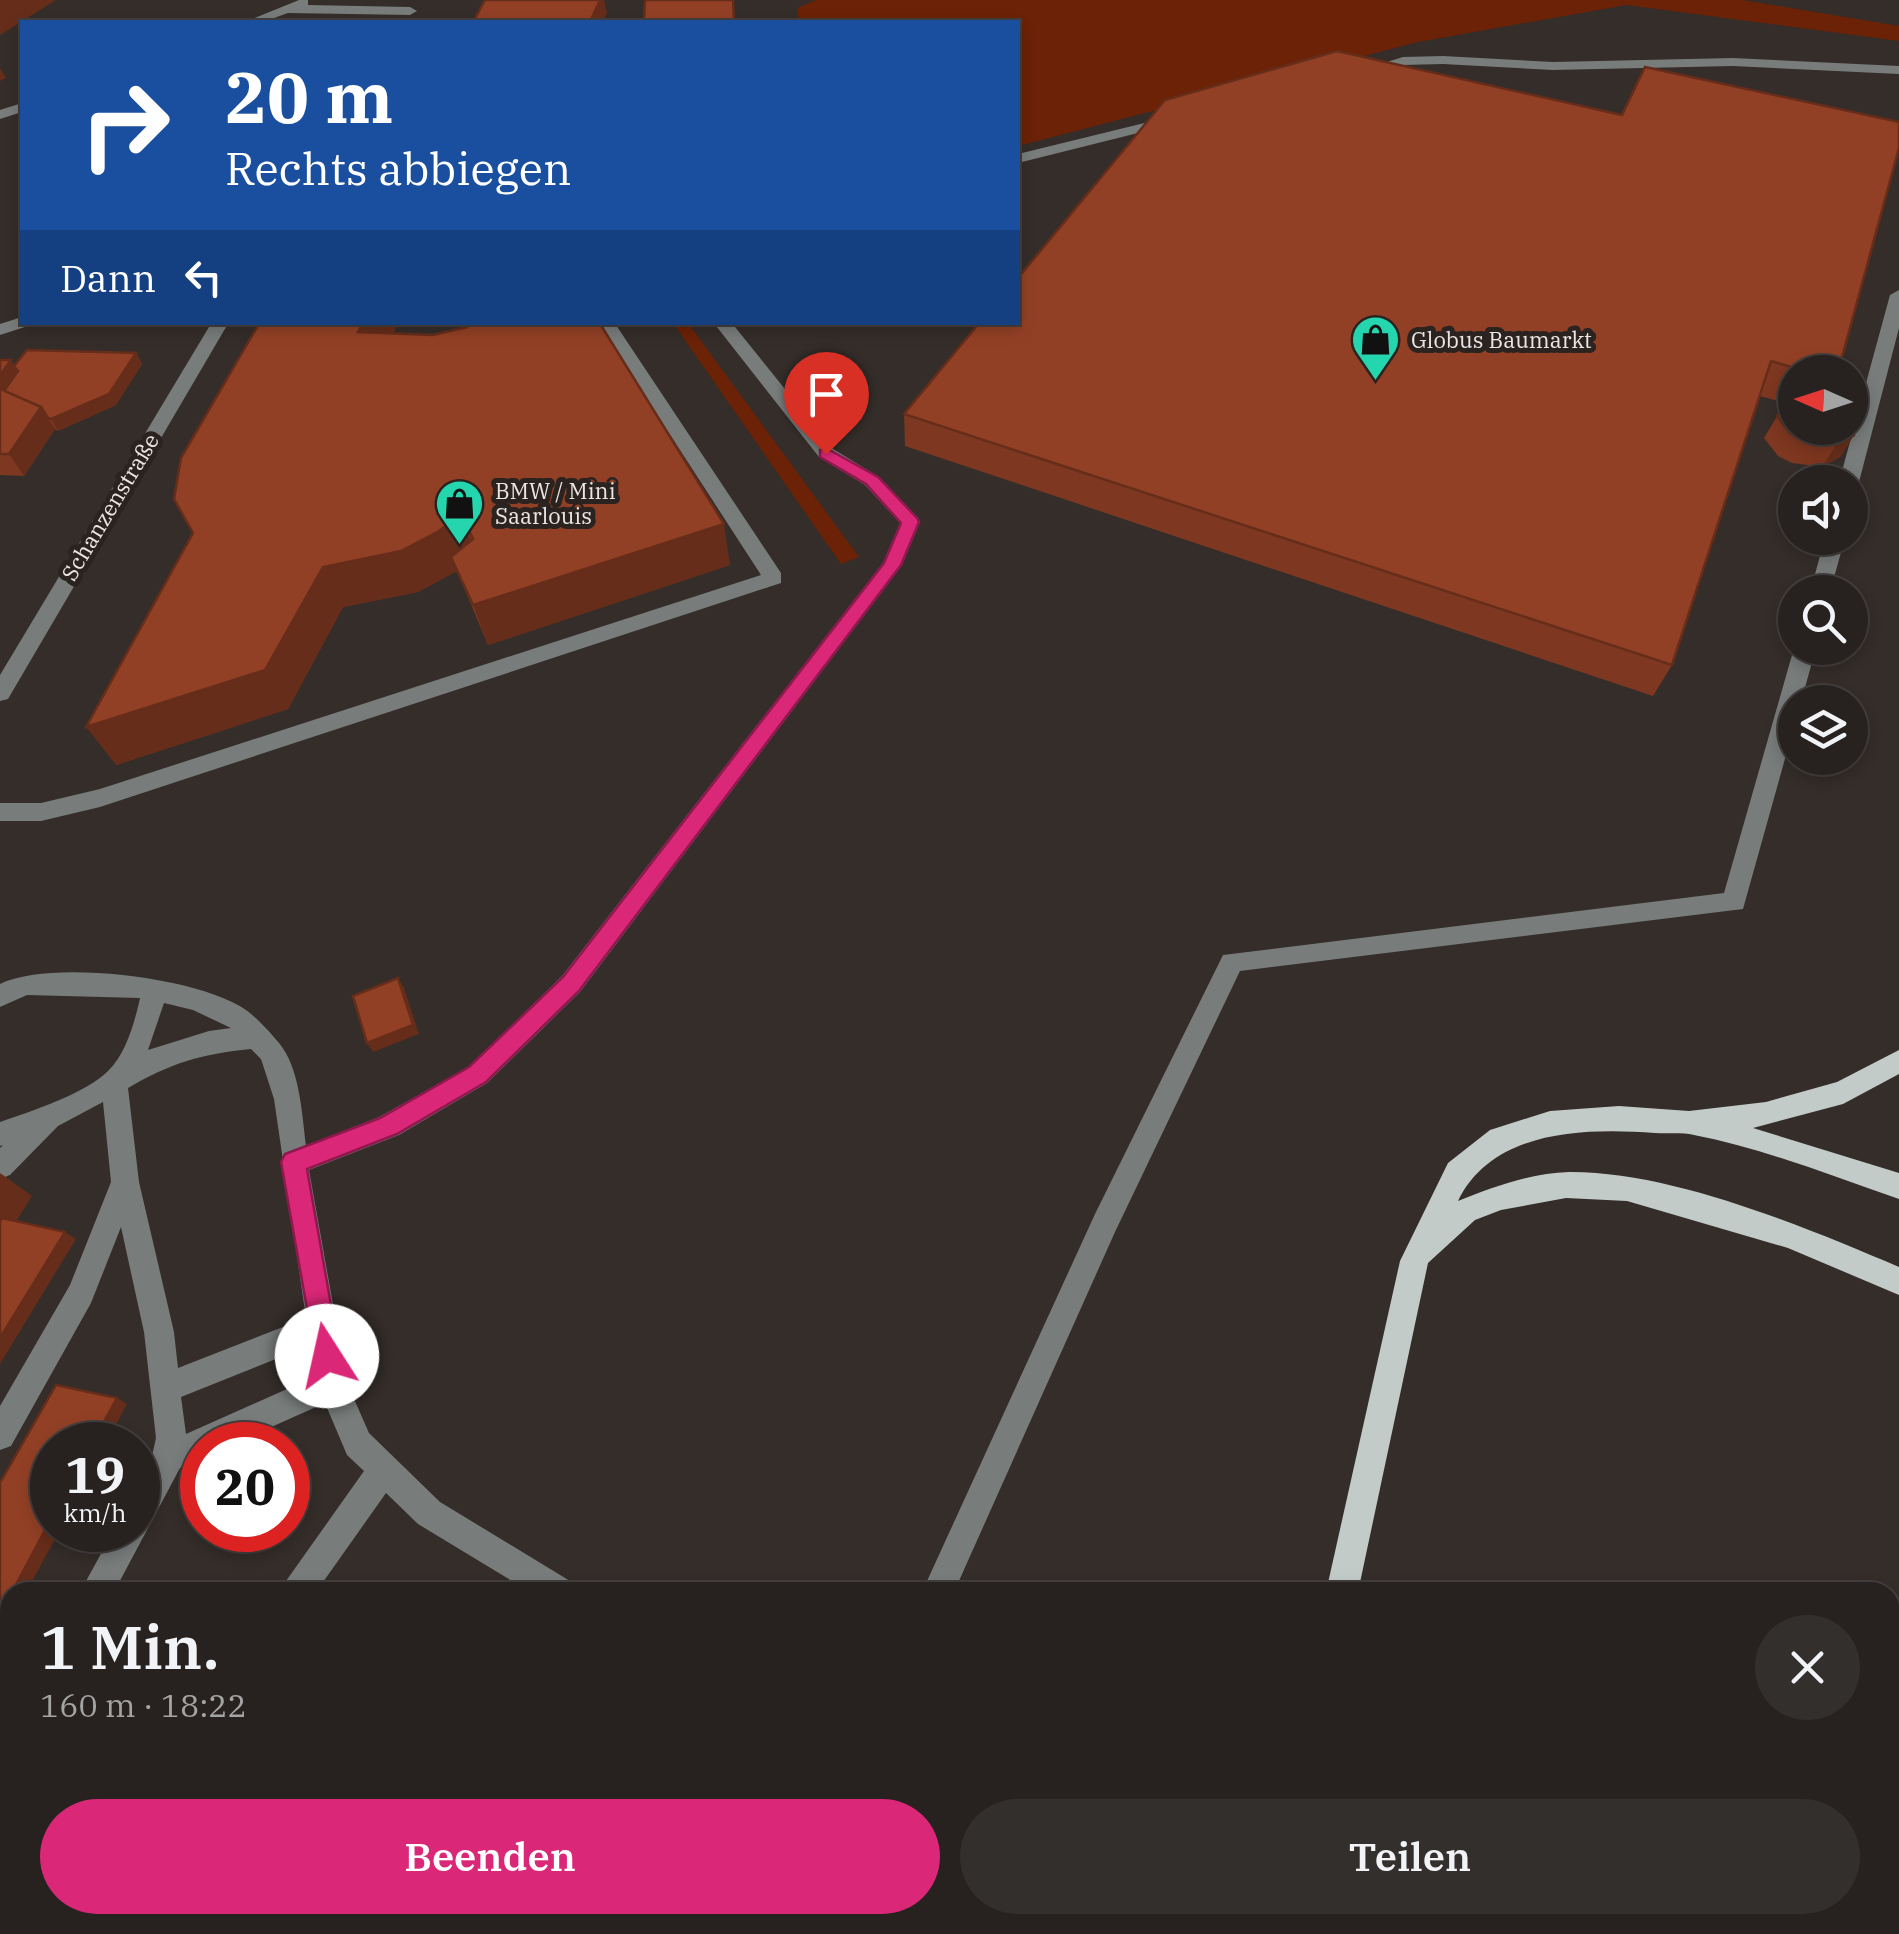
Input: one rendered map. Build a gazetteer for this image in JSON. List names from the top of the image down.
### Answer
{
  "streets": {
    "street": ["Schanzenstraße"]
  },
  "places": {
    "shop": ["Globus Baumarkt", "BMW / Mini Saarlouis"]
  },
  "north": "left",
  "page": {
    "turn": ["20 m", "Rechts abbiegen"],
    "then": "Dann",
    "speed": "19 km/h",
    "limit": "20",
    "heading": ["1 Min.", "160 m · 18:22"],
    "buttons": ["Beenden", "Teilen"]
  }
}
